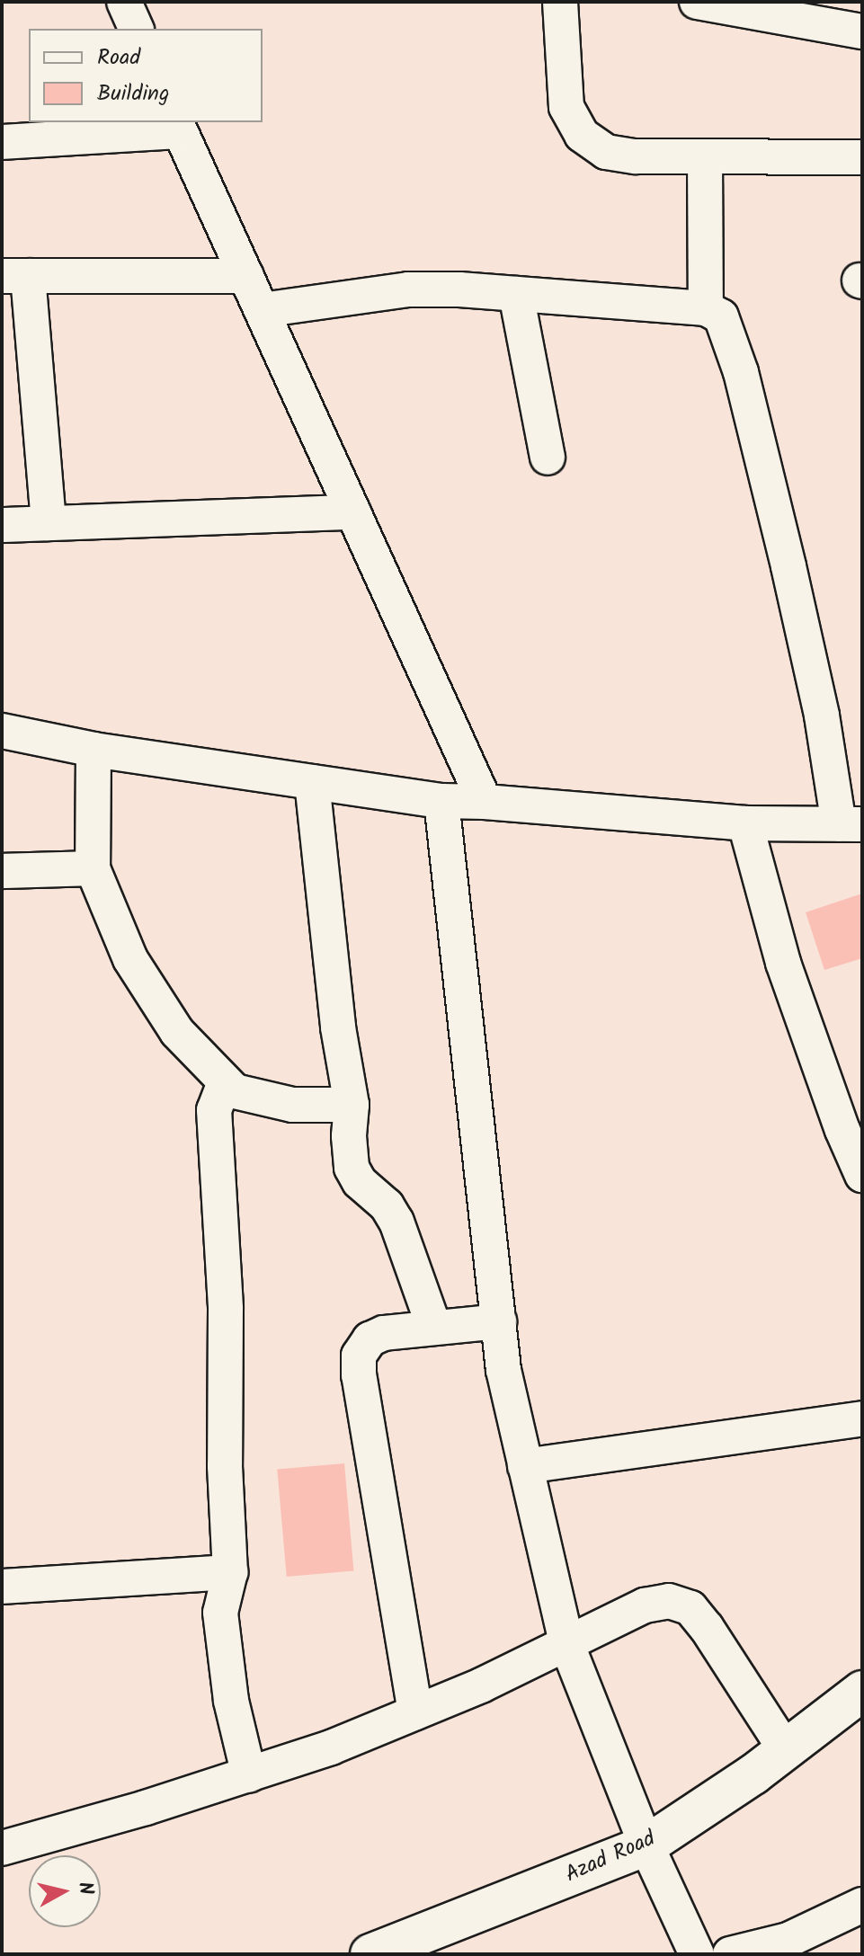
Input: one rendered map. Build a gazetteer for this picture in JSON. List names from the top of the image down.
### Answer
{
  "streets": {
    "street": ["Azad Road"]
  },
  "legend": ["Road", "Building"],
  "north": "right"
}
